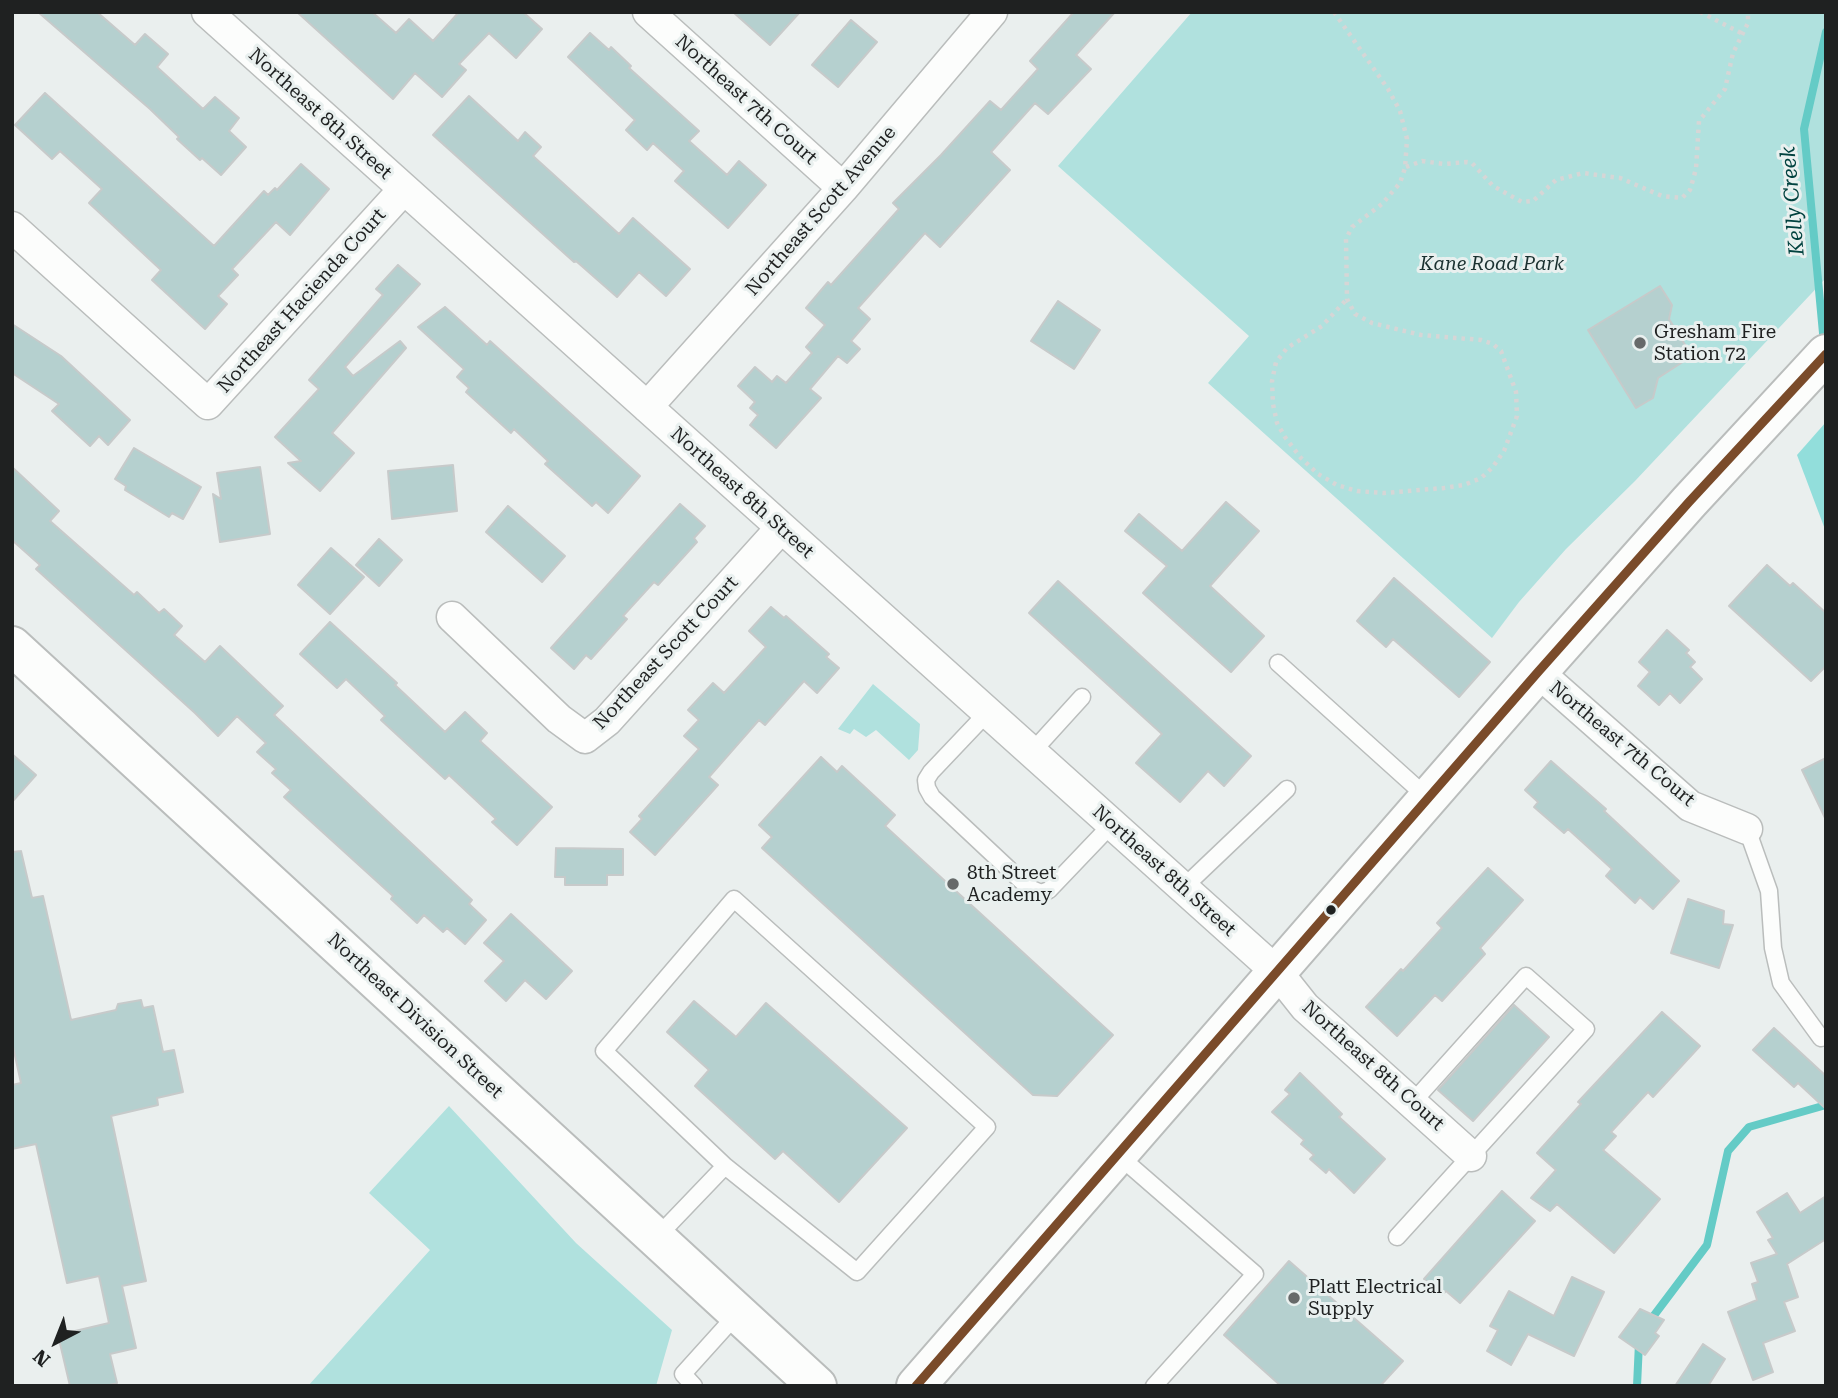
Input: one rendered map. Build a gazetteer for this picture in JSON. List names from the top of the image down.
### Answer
{
  "streets": {
    "main road": ["Northeast Division Street"],
    "street": [
      "Northeast 7th Court",
      "Northeast 8th Street",
      "Northeast Scott Avenue",
      "Northeast Hacienda Court",
      "Northeast Scott Court",
      "Northeast 8th Court"
    ]
  },
  "crossings": [
    ["Northeast 7th Court", "Northeast Scott Avenue"],
    ["Northeast 8th Street", "Northeast Scott Avenue"],
    ["Northeast 8th Street", "Northeast Hacienda Court"],
    ["Northeast 8th Street", "Northeast Scott Court"],
    ["Northeast 8th Street", "Northeast 8th Court"]
  ],
  "water": ["Kelly Creek"],
  "parks": ["Kane Road Park"],
  "places": ["Gresham Fire Station 72", "8th Street Academy", "Platt Electrical Supply"],
  "north": "bottom left"
}
